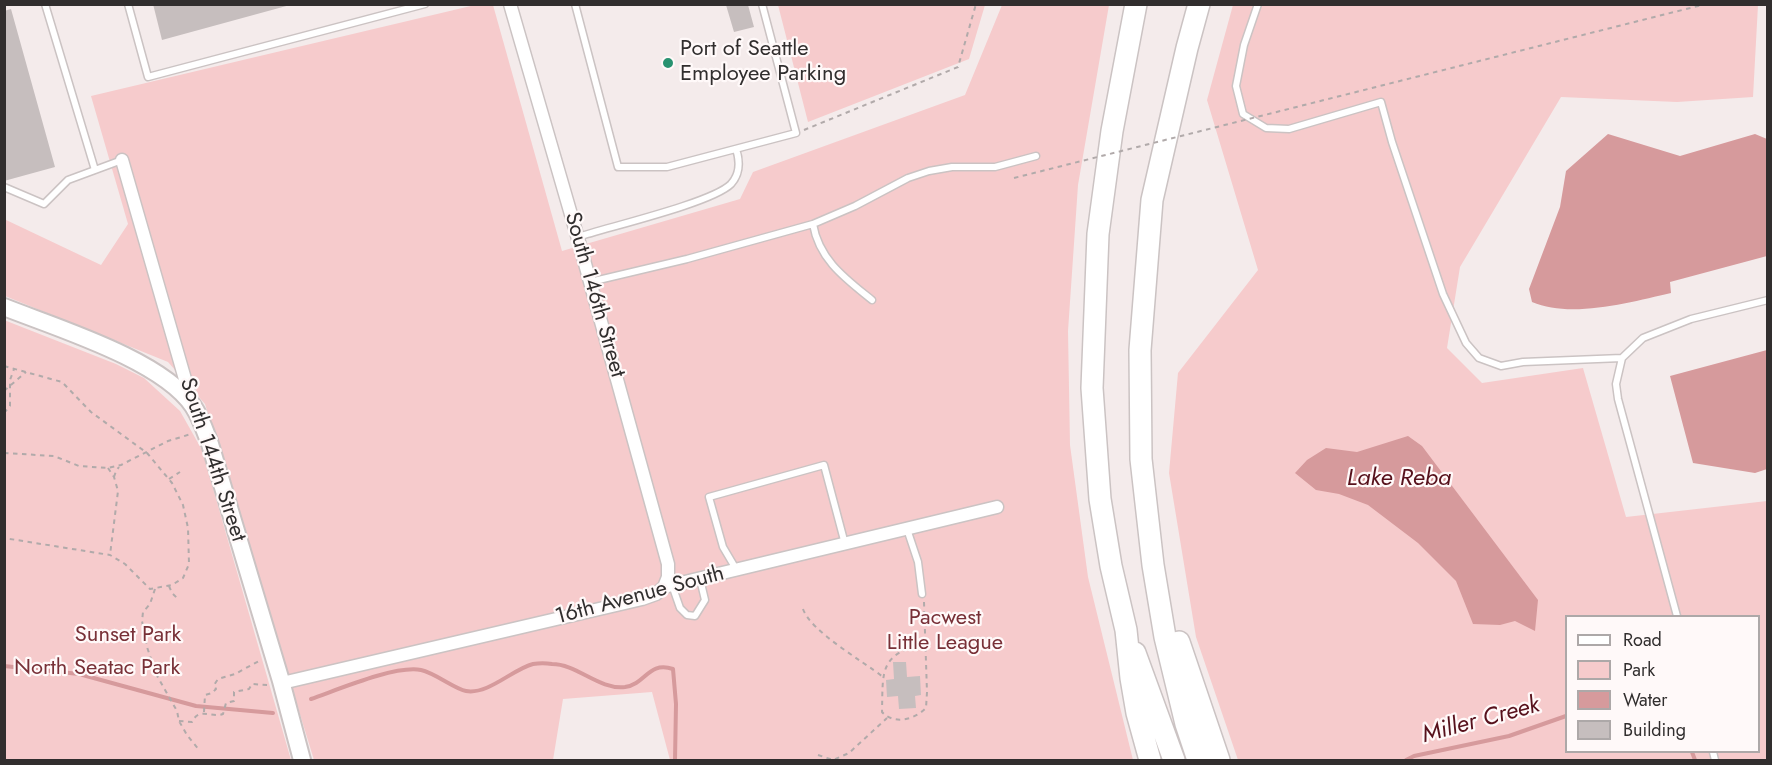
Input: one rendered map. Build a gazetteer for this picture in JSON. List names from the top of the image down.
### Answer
{
  "streets": {
    "street": ["South 146th Street", "South 144th Street", "16th Avenue South"]
  },
  "crossings": [
    ["South 146th Street", "16th Avenue South"],
    ["South 144th Street", "16th Avenue South"]
  ],
  "water": ["Lake Reba", "Miller Creek"],
  "parks": ["Pacwest Little League", "Sunset Park", "North Seatac Park"],
  "places": ["Port of Seattle Employee Parking"],
  "legend": [
    "Road",
    "Park",
    "Water",
    "Building"
  ]
}
